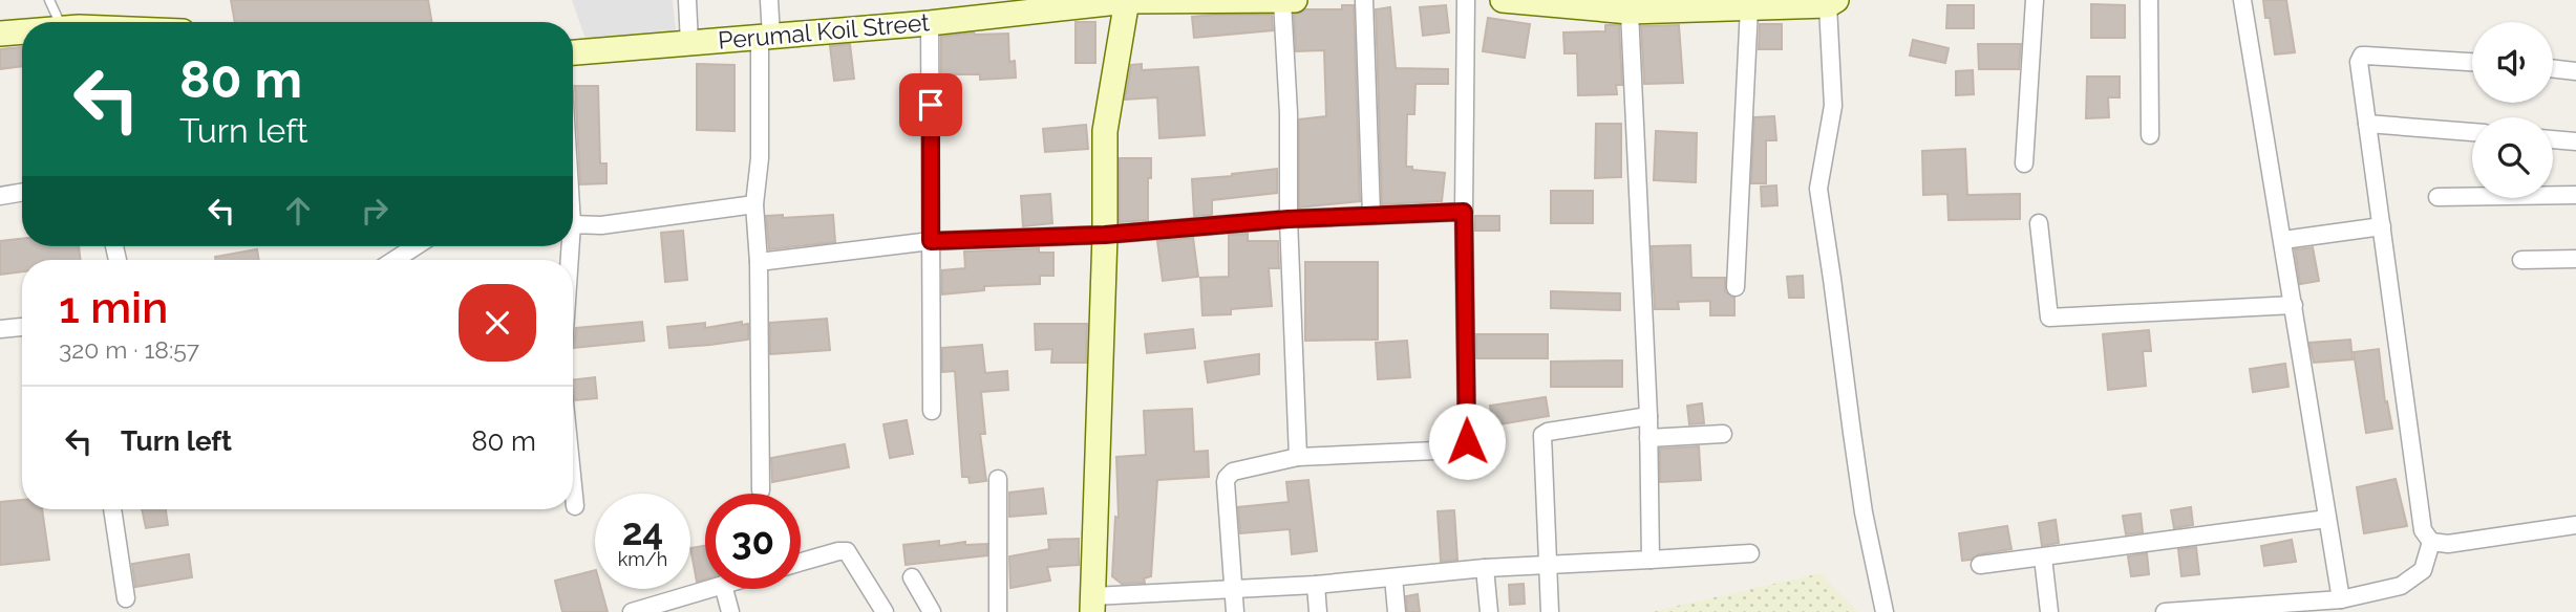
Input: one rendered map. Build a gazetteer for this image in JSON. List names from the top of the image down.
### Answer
{
  "streets": {
    "street": ["Perumal Koil Street"]
  },
  "page": {
    "turn": ["80 m", "Turn left"],
    "heading": ["1 min", "320 m · 18:57"],
    "list": [
      {
        "name": "Turn left",
        "value": "80 m"
      }
    ],
    "speed": "24 km/h",
    "limit": "30"
  }
}
